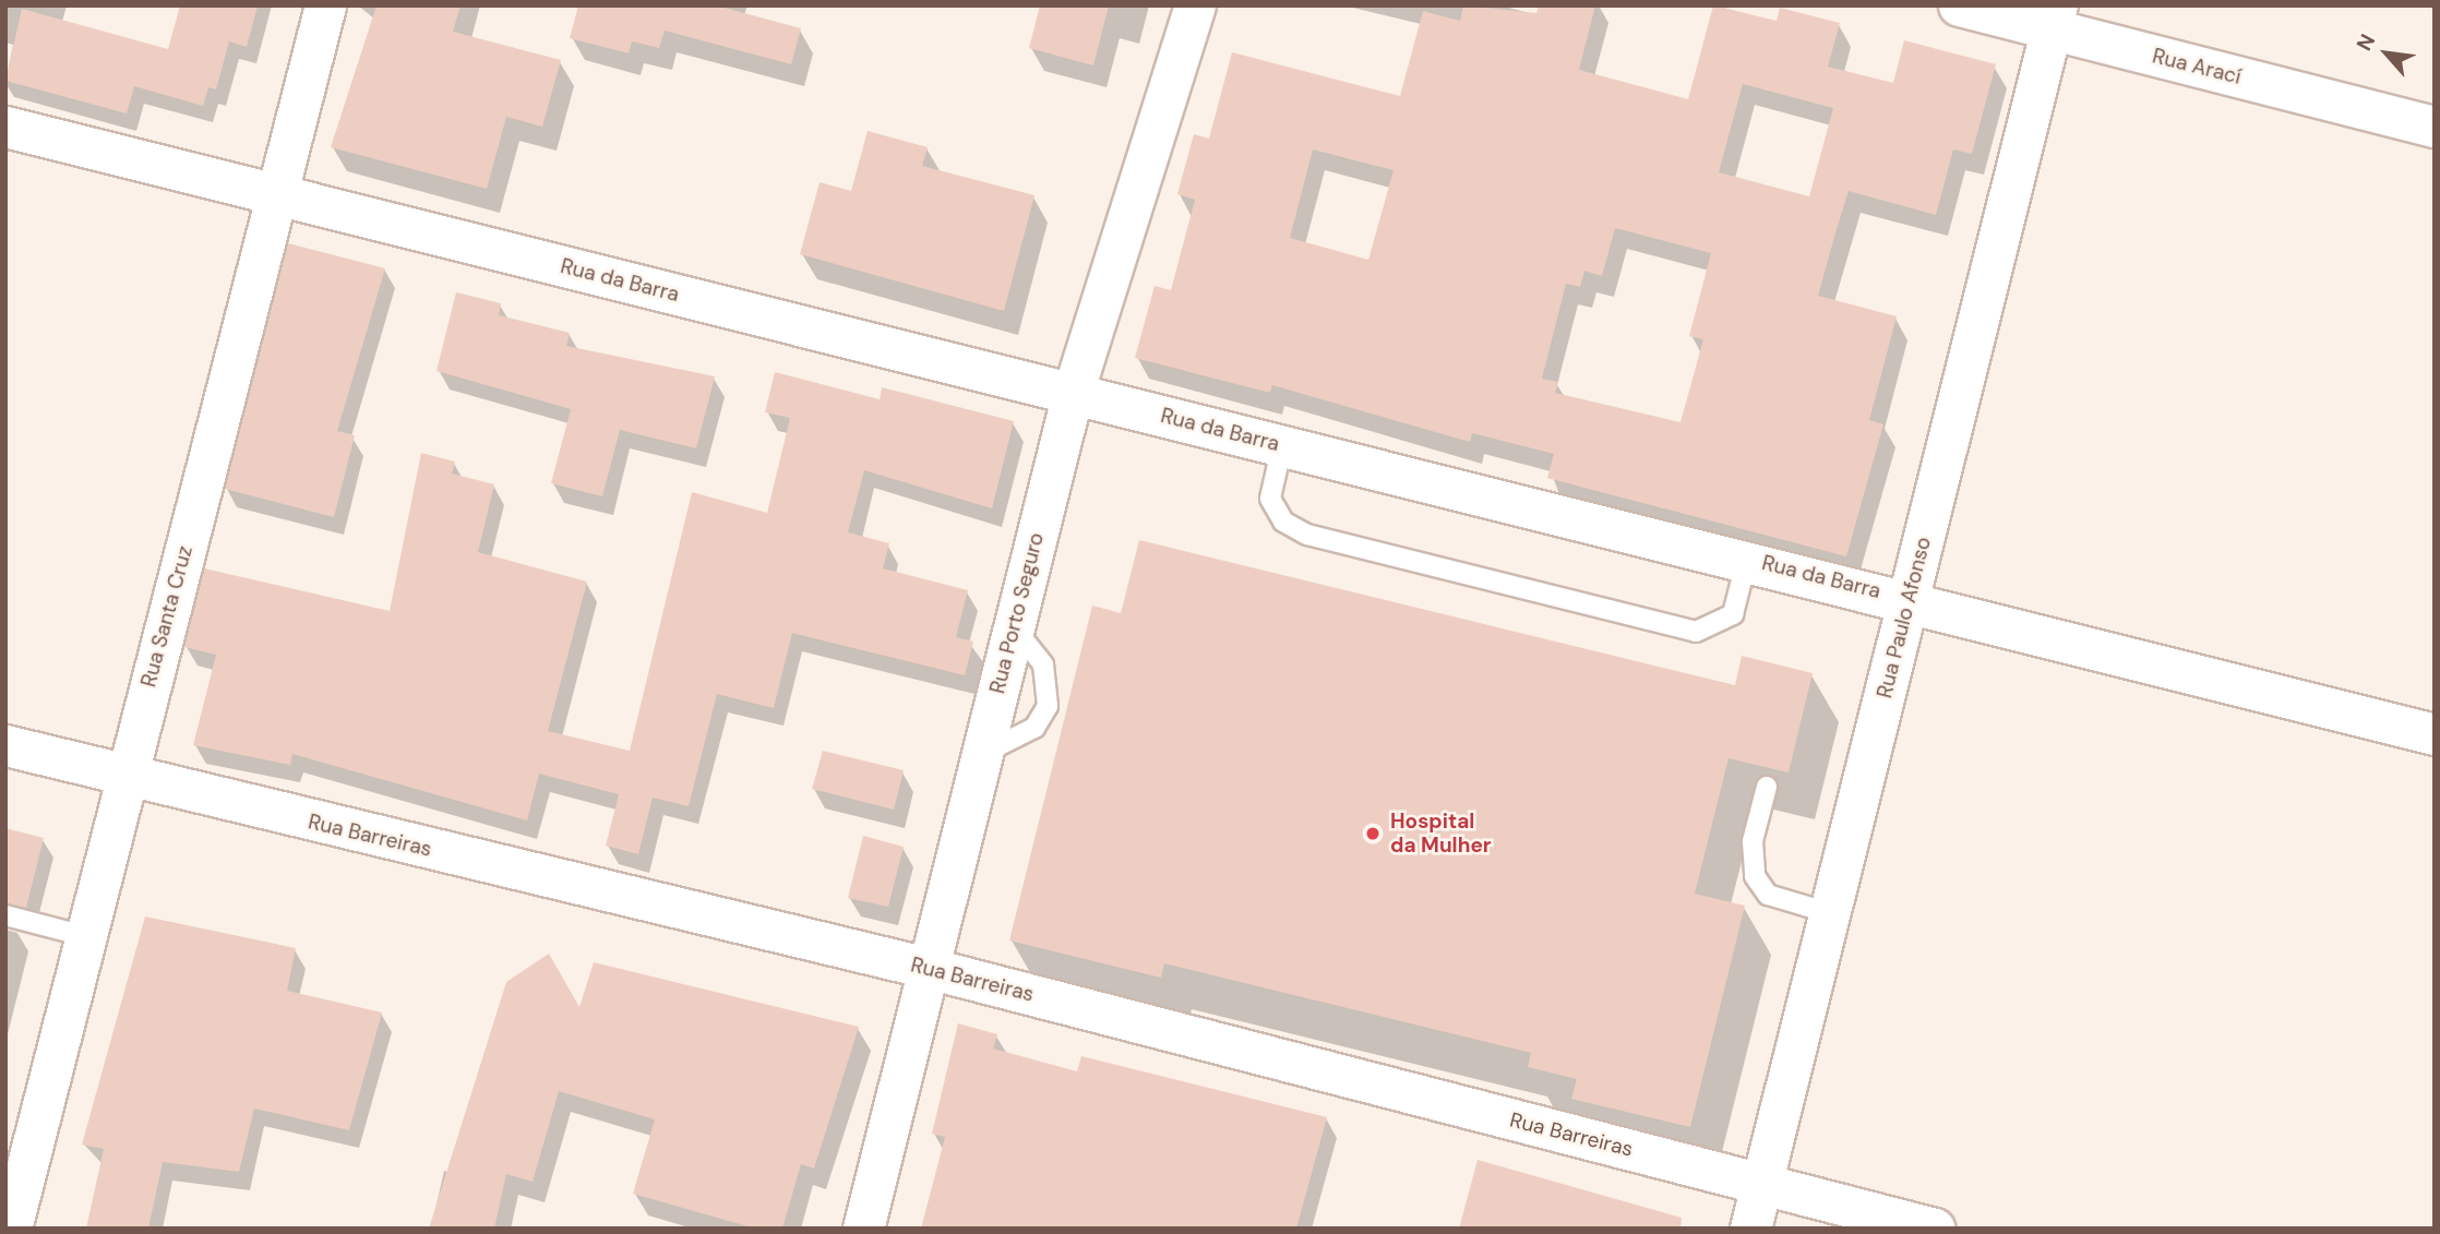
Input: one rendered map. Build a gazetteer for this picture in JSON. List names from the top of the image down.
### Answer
{
  "streets": {
    "street": [
      "Rua Arací",
      "Rua da Barra",
      "Rua Porto Seguro",
      "Rua Santa Cruz",
      "Rua Paulo Afonso",
      "Rua Barreiras"
    ]
  },
  "crossings": [
    ["Rua Arací", "Rua Paulo Afonso"],
    ["Rua da Barra", "Rua Porto Seguro"],
    ["Rua da Barra", "Rua Santa Cruz"],
    ["Rua da Barra", "Rua Paulo Afonso"],
    ["Rua Porto Seguro", "Rua Barreiras"],
    ["Rua Santa Cruz", "Rua Barreiras"],
    ["Rua Paulo Afonso", "Rua Barreiras"]
  ],
  "places": ["Hospital da Mulher"],
  "north": "top left"
}
